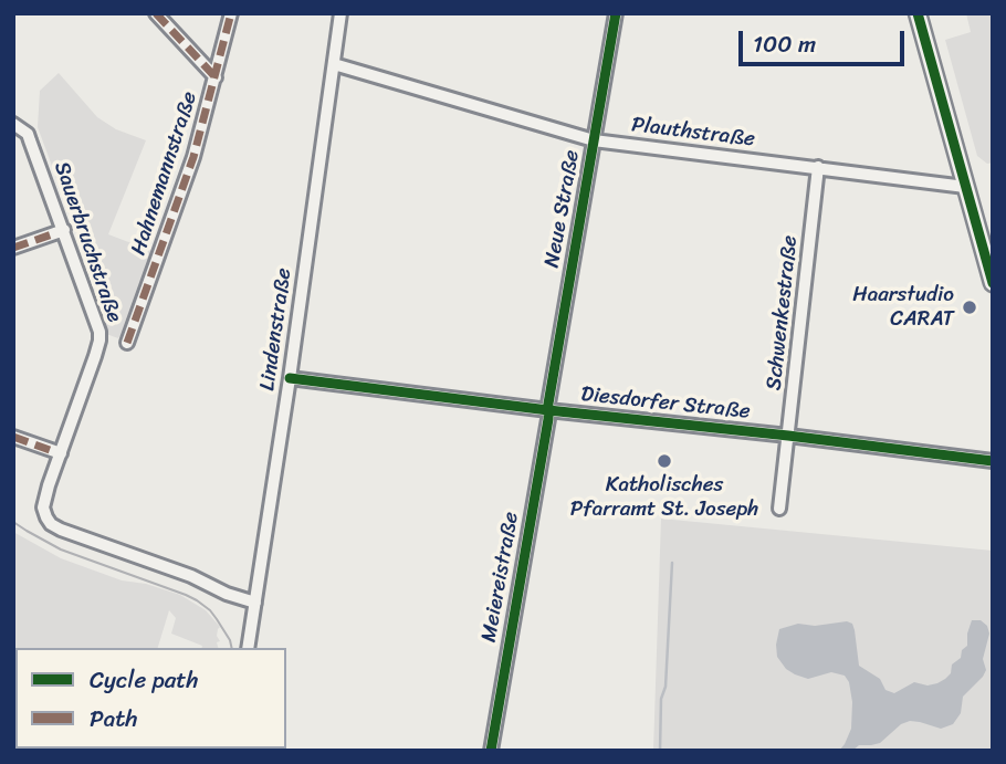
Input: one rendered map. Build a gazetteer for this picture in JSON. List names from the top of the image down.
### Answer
{
  "streets": {
    "street": [
      "Plauthstraße",
      "Hahnemannstraße",
      "Neue Straße",
      "Sauerbruchstraße",
      "Schwenkestraße",
      "Lindenstraße",
      "Diesdorfer Straße",
      "Meiereistraße"
    ]
  },
  "crossings": [
    ["Plauthstraße", "Neue Straße"],
    ["Plauthstraße", "Schwenkestraße"],
    ["Plauthstraße", "Lindenstraße"],
    ["Neue Straße", "Diesdorfer Straße"],
    ["Neue Straße", "Meiereistraße"],
    ["Sauerbruchstraße", "Lindenstraße"],
    ["Schwenkestraße", "Diesdorfer Straße"],
    ["Lindenstraße", "Diesdorfer Straße"],
    ["Diesdorfer Straße", "Meiereistraße"]
  ],
  "places": ["Haarstudio CARAT", "Katholisches Pfarramt St. Joseph"],
  "legend": ["Cycle path", "Path"],
  "scale_bar": "100 m"
}
